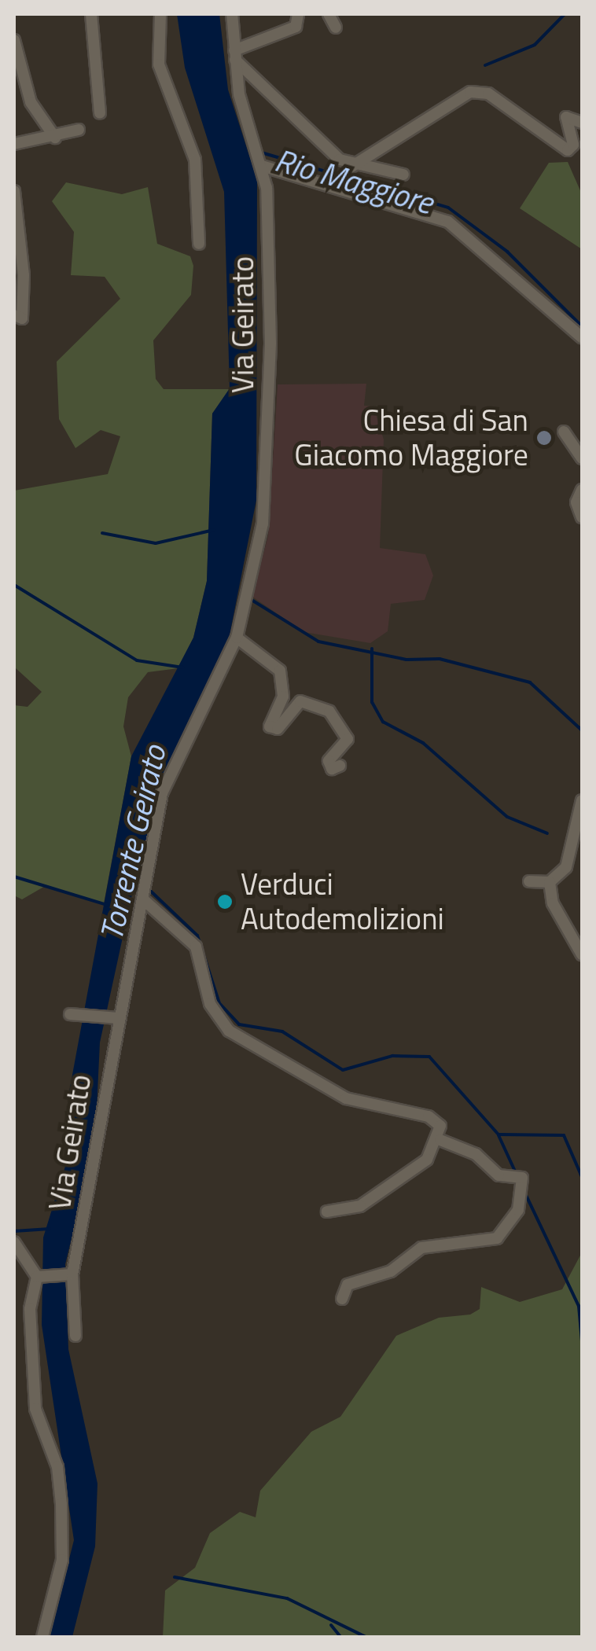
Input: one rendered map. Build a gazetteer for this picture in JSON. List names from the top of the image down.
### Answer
{
  "streets": {
    "street": ["Via Geirato"]
  },
  "water": ["Rio Maggiore", "Torrente Geirato"],
  "places": ["Chiesa di San Giacomo Maggiore", "Verduci Autodemolizioni"]
}
